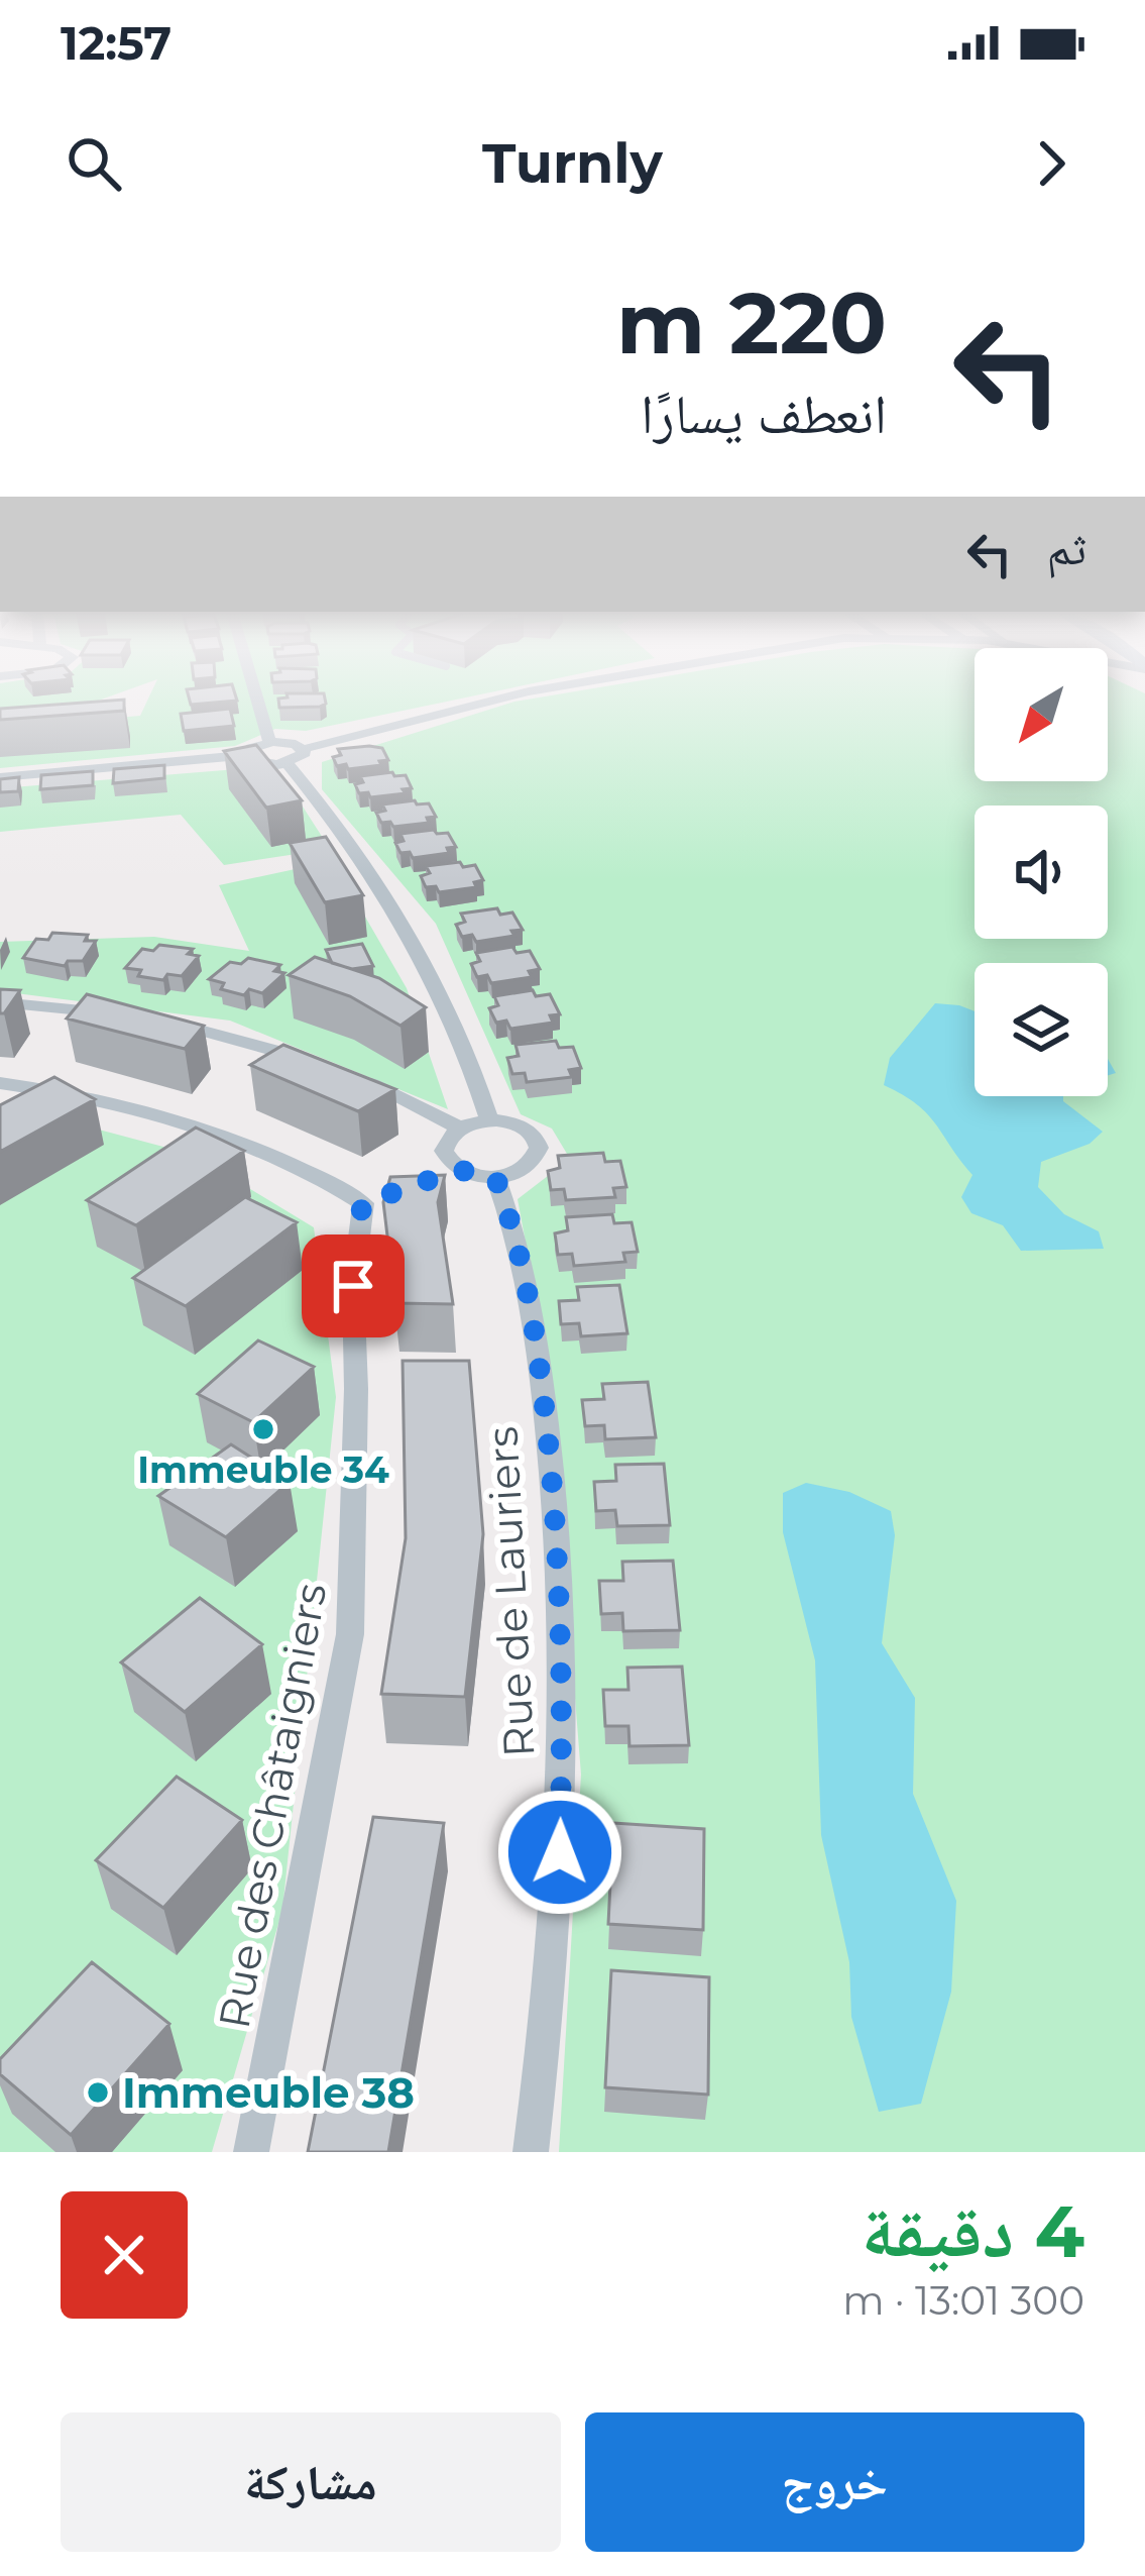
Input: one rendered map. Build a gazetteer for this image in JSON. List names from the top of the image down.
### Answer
{
  "streets": {
    "street": ["Rue de Lauriers", "Rue des Châtaigniers"]
  },
  "places": ["Immeuble 34", "Immeuble 38"],
  "north": "bottom left",
  "page": {
    "status": "12:57",
    "header": "Turnly",
    "turn": ["220 m", "انعطف يسارًا"],
    "then": "ثم",
    "heading": ["4 دقيقة", "300 m · 13:01"],
    "buttons": ["خروج", "مشاركة"]
  }
}
